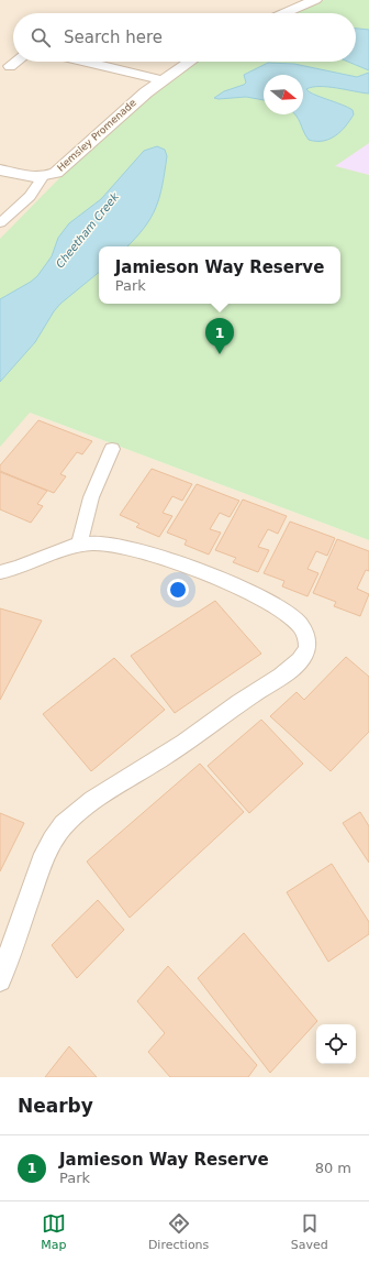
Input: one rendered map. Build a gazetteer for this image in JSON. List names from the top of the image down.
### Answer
{
  "streets": {
    "street": ["Hemsley Promenade"]
  },
  "water": ["Cheetham Creek"],
  "north": "right",
  "page": {
    "search": "Search here",
    "popup": ["Jamieson Way Reserve", "Park"],
    "pins": "1",
    "heading": "Nearby",
    "list": [
      {
        "mark": "1",
        "name": "Jamieson Way Reserve",
        "note": "Park",
        "value": "80 m"
      }
    ],
    "nav": ["Map", "Directions", "Saved"]
  }
}
